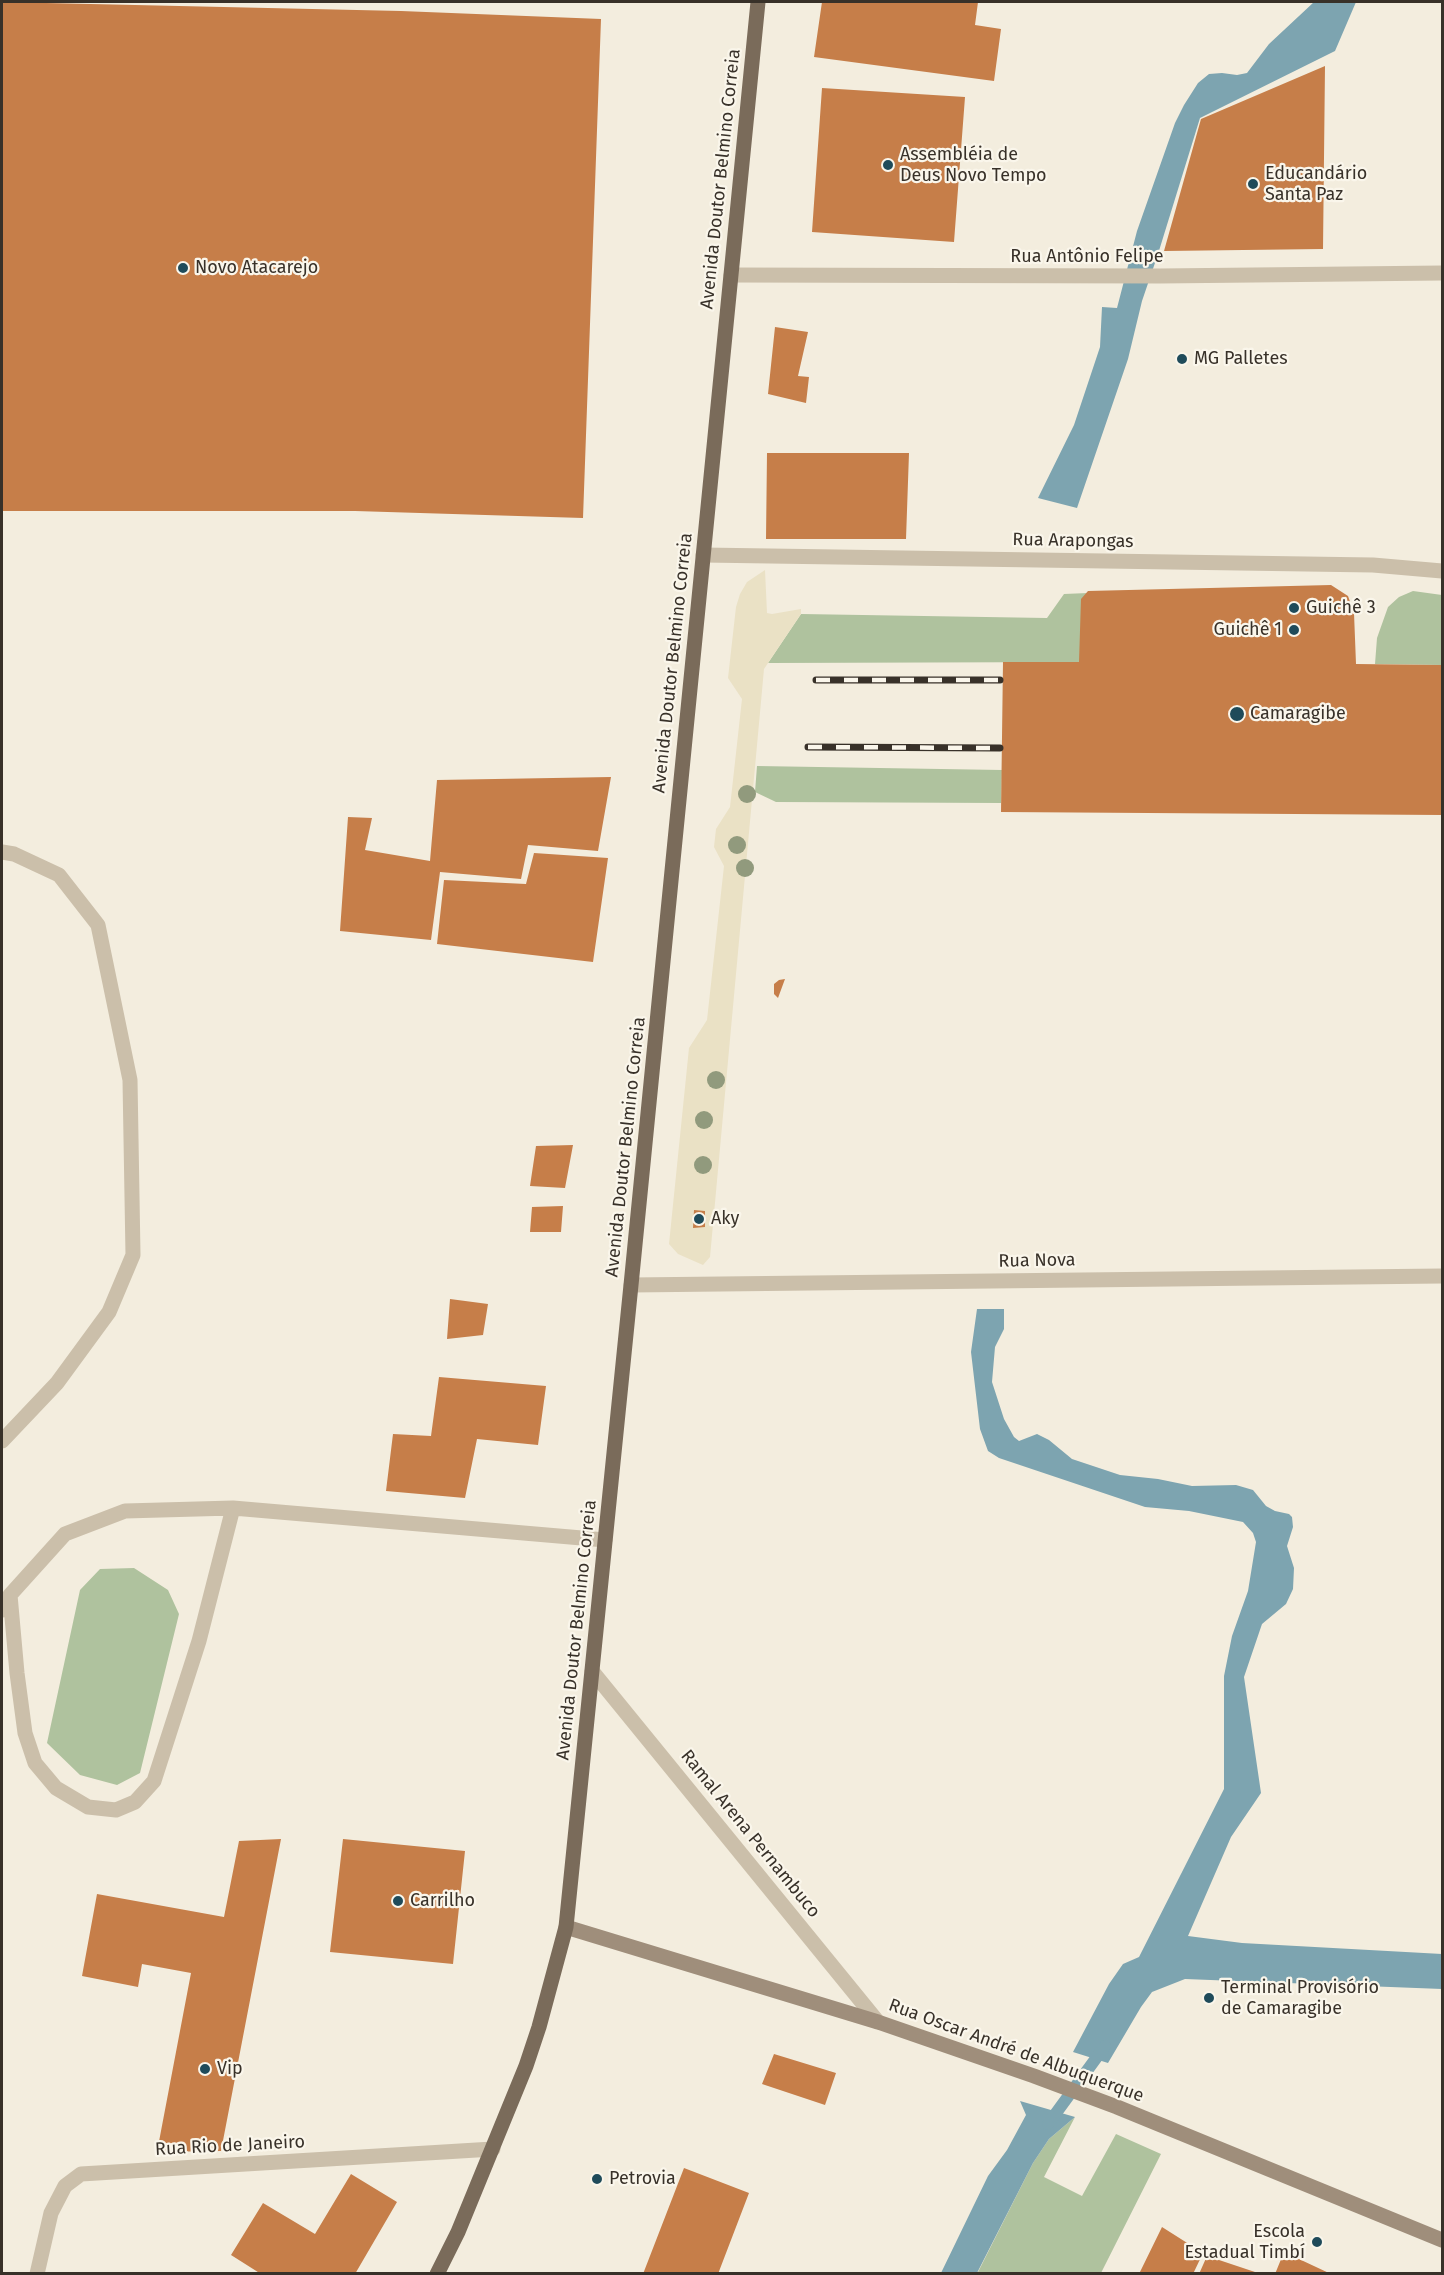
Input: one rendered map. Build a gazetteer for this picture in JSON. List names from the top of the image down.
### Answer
{
  "streets": {
    "main road": ["Avenida Doutor Belmino Correia"],
    "street": [
      "Rua Antônio Felipe",
      "Rua Arapongas",
      "Rua Nova",
      "Ramal Arena Pernambuco",
      "Rua Oscar André de Albuquerque",
      "Rua Rio de Janeiro"
    ]
  },
  "crossings": [
    ["Avenida Doutor Belmino Correia", "Rua Antônio Felipe"],
    ["Avenida Doutor Belmino Correia", "Rua Arapongas"],
    ["Avenida Doutor Belmino Correia", "Rua Nova"],
    ["Avenida Doutor Belmino Correia", "Ramal Arena Pernambuco"],
    ["Avenida Doutor Belmino Correia", "Rua Oscar André de Albuquerque"],
    ["Avenida Doutor Belmino Correia", "Rua Rio de Janeiro"],
    ["Ramal Arena Pernambuco", "Rua Oscar André de Albuquerque"]
  ],
  "places": [
    "Assembléia de Deus Novo Tempo",
    "Educandário Santa Paz",
    "Novo Atacarejo",
    "MG Palletes",
    "Guichê 3",
    "Guichê 1",
    "Camaragibe",
    "Aky",
    "Carrilho",
    "Terminal Provisório de Camaragibe",
    "Vip",
    "Petrovia",
    "Escola Estadual Timbí"
  ]
}
